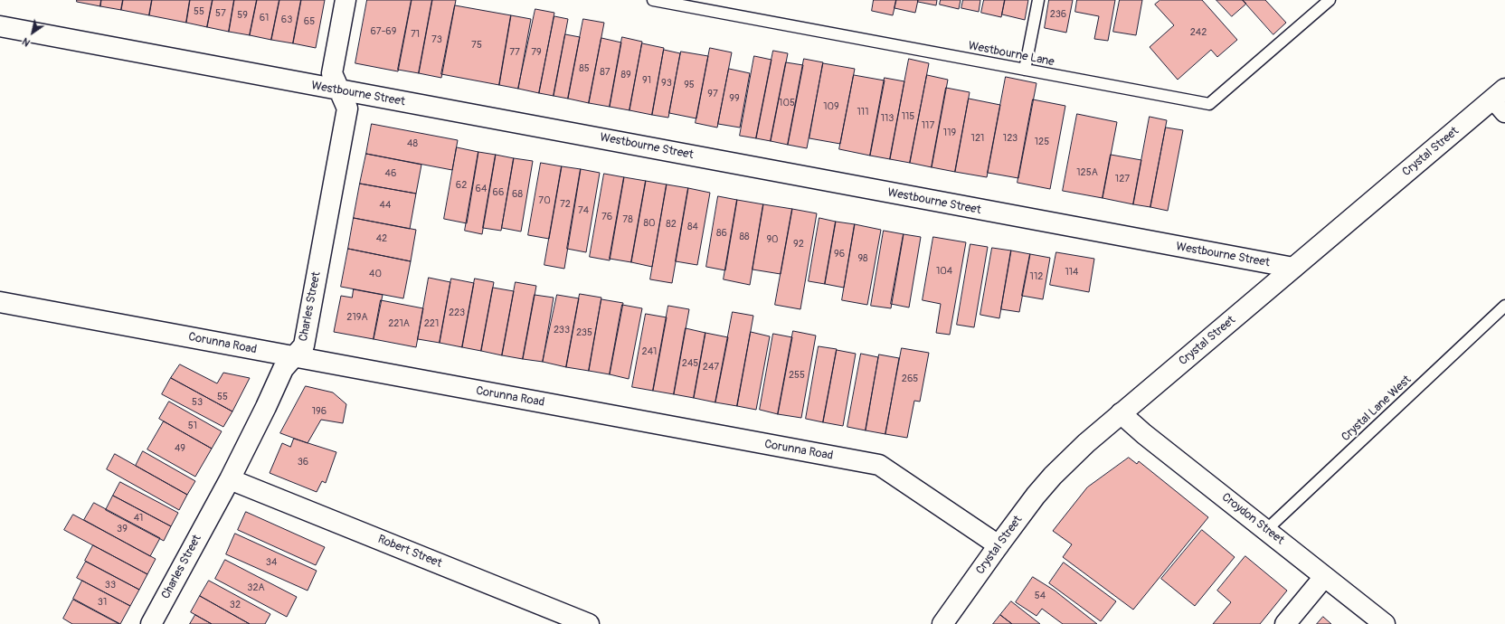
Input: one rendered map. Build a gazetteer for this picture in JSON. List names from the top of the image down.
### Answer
{
  "streets": {
    "street": [
      "Westbourne Street",
      "Crystal Street",
      "Charles Street",
      "Corunna Road",
      "Croydon Street",
      "Robert Street"
    ],
    "lane": ["Westbourne Lane", "Crystal Lane West"]
  },
  "crossings": [
    ["Westbourne Street", "Crystal Street"],
    ["Westbourne Street", "Charles Street"],
    ["Crystal Street", "Corunna Road"],
    ["Crystal Street", "Croydon Street"],
    ["Charles Street", "Corunna Road"],
    ["Charles Street", "Robert Street"],
    ["Crystal Lane West", "Croydon Street"]
  ],
  "house_numbers": [
    "55",
    "57",
    "236",
    "59",
    "61",
    "63",
    "65",
    "67-69",
    "242",
    "71",
    "73",
    "75",
    "77",
    "79",
    "85",
    "87",
    "89",
    "91",
    "93",
    "95",
    "97",
    "99",
    "105",
    "109",
    "111",
    "115",
    "113",
    "117",
    "119",
    "121",
    "123",
    "125",
    "48",
    "125A",
    "46",
    "127",
    "62",
    "64",
    "66",
    "68",
    "70",
    "72",
    "44",
    "74",
    "76",
    "78",
    "80",
    "82",
    "84",
    "86",
    "88",
    "42",
    "90",
    "92",
    "96",
    "98",
    "104",
    "114",
    "40",
    "112",
    "223",
    "219A",
    "221A",
    "221",
    "233",
    "235",
    "241",
    "245",
    "247",
    "255",
    "265",
    "55",
    "53",
    "196",
    "51",
    "49",
    "36",
    "41",
    "39",
    "34",
    "33",
    "32A",
    "54",
    "31",
    "32"
  ],
  "north": "bottom left"
}
